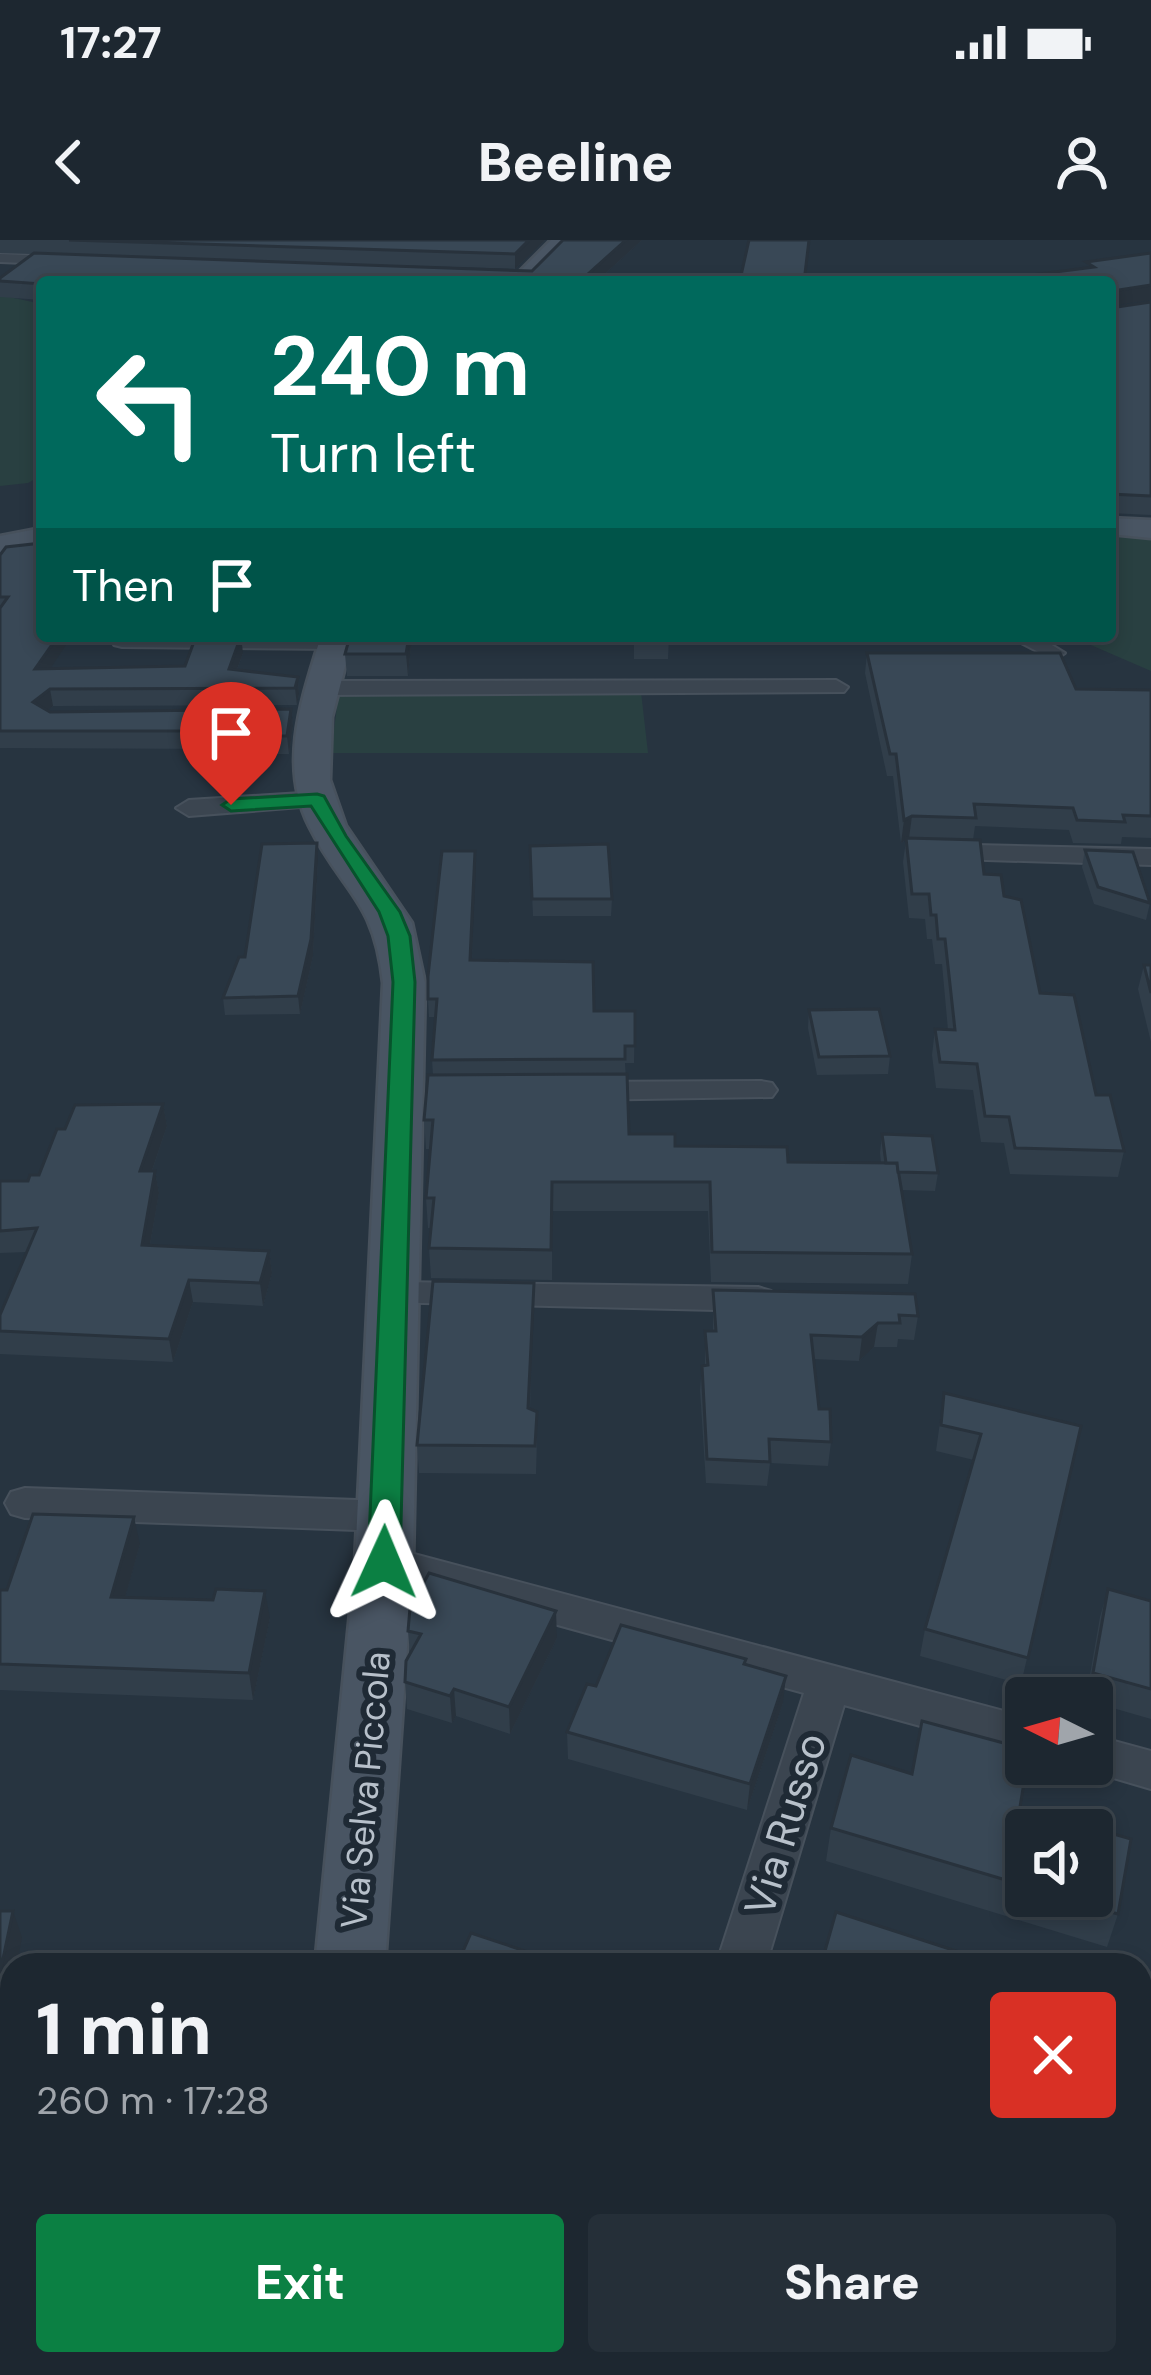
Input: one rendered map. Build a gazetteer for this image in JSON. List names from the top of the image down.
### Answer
{
  "streets": {
    "street": ["Via Selva Piccola", "Via Russo"]
  },
  "north": "left",
  "page": {
    "status": "17:27",
    "header": "Beeline",
    "turn": ["240 m", "Turn left"],
    "then": "Then",
    "heading": ["1 min", "260 m · 17:28"],
    "buttons": ["Exit", "Share"]
  }
}
